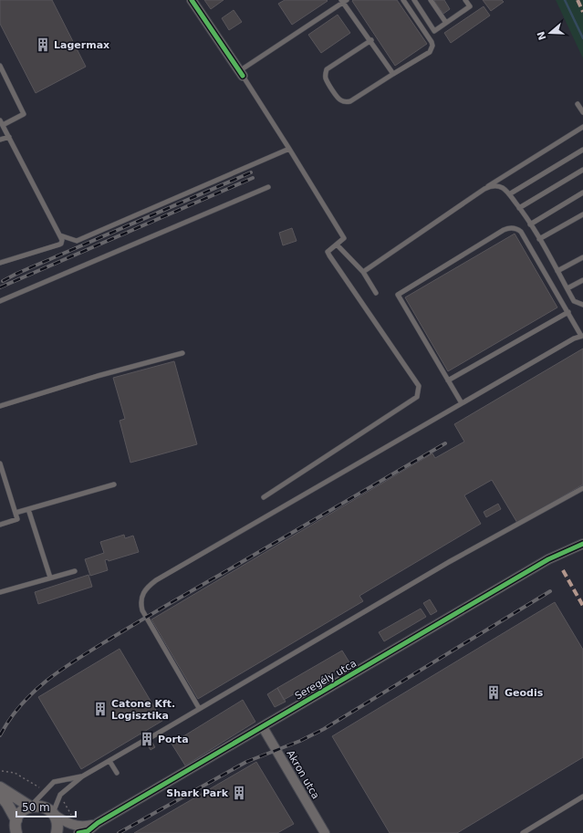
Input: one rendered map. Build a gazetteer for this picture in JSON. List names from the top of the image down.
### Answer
{
  "streets": {
    "street": ["Seregély utca", "Akron utca"]
  },
  "crossings": [
    ["Seregély utca", "Akron utca"]
  ],
  "places": {
    "building": [
      "Lagermax",
      "Geodis",
      "Catone Kft. Logisztika",
      "Porta",
      "Shark Park"
    ]
  },
  "scale_bar": "50 m",
  "north": "left"
}
